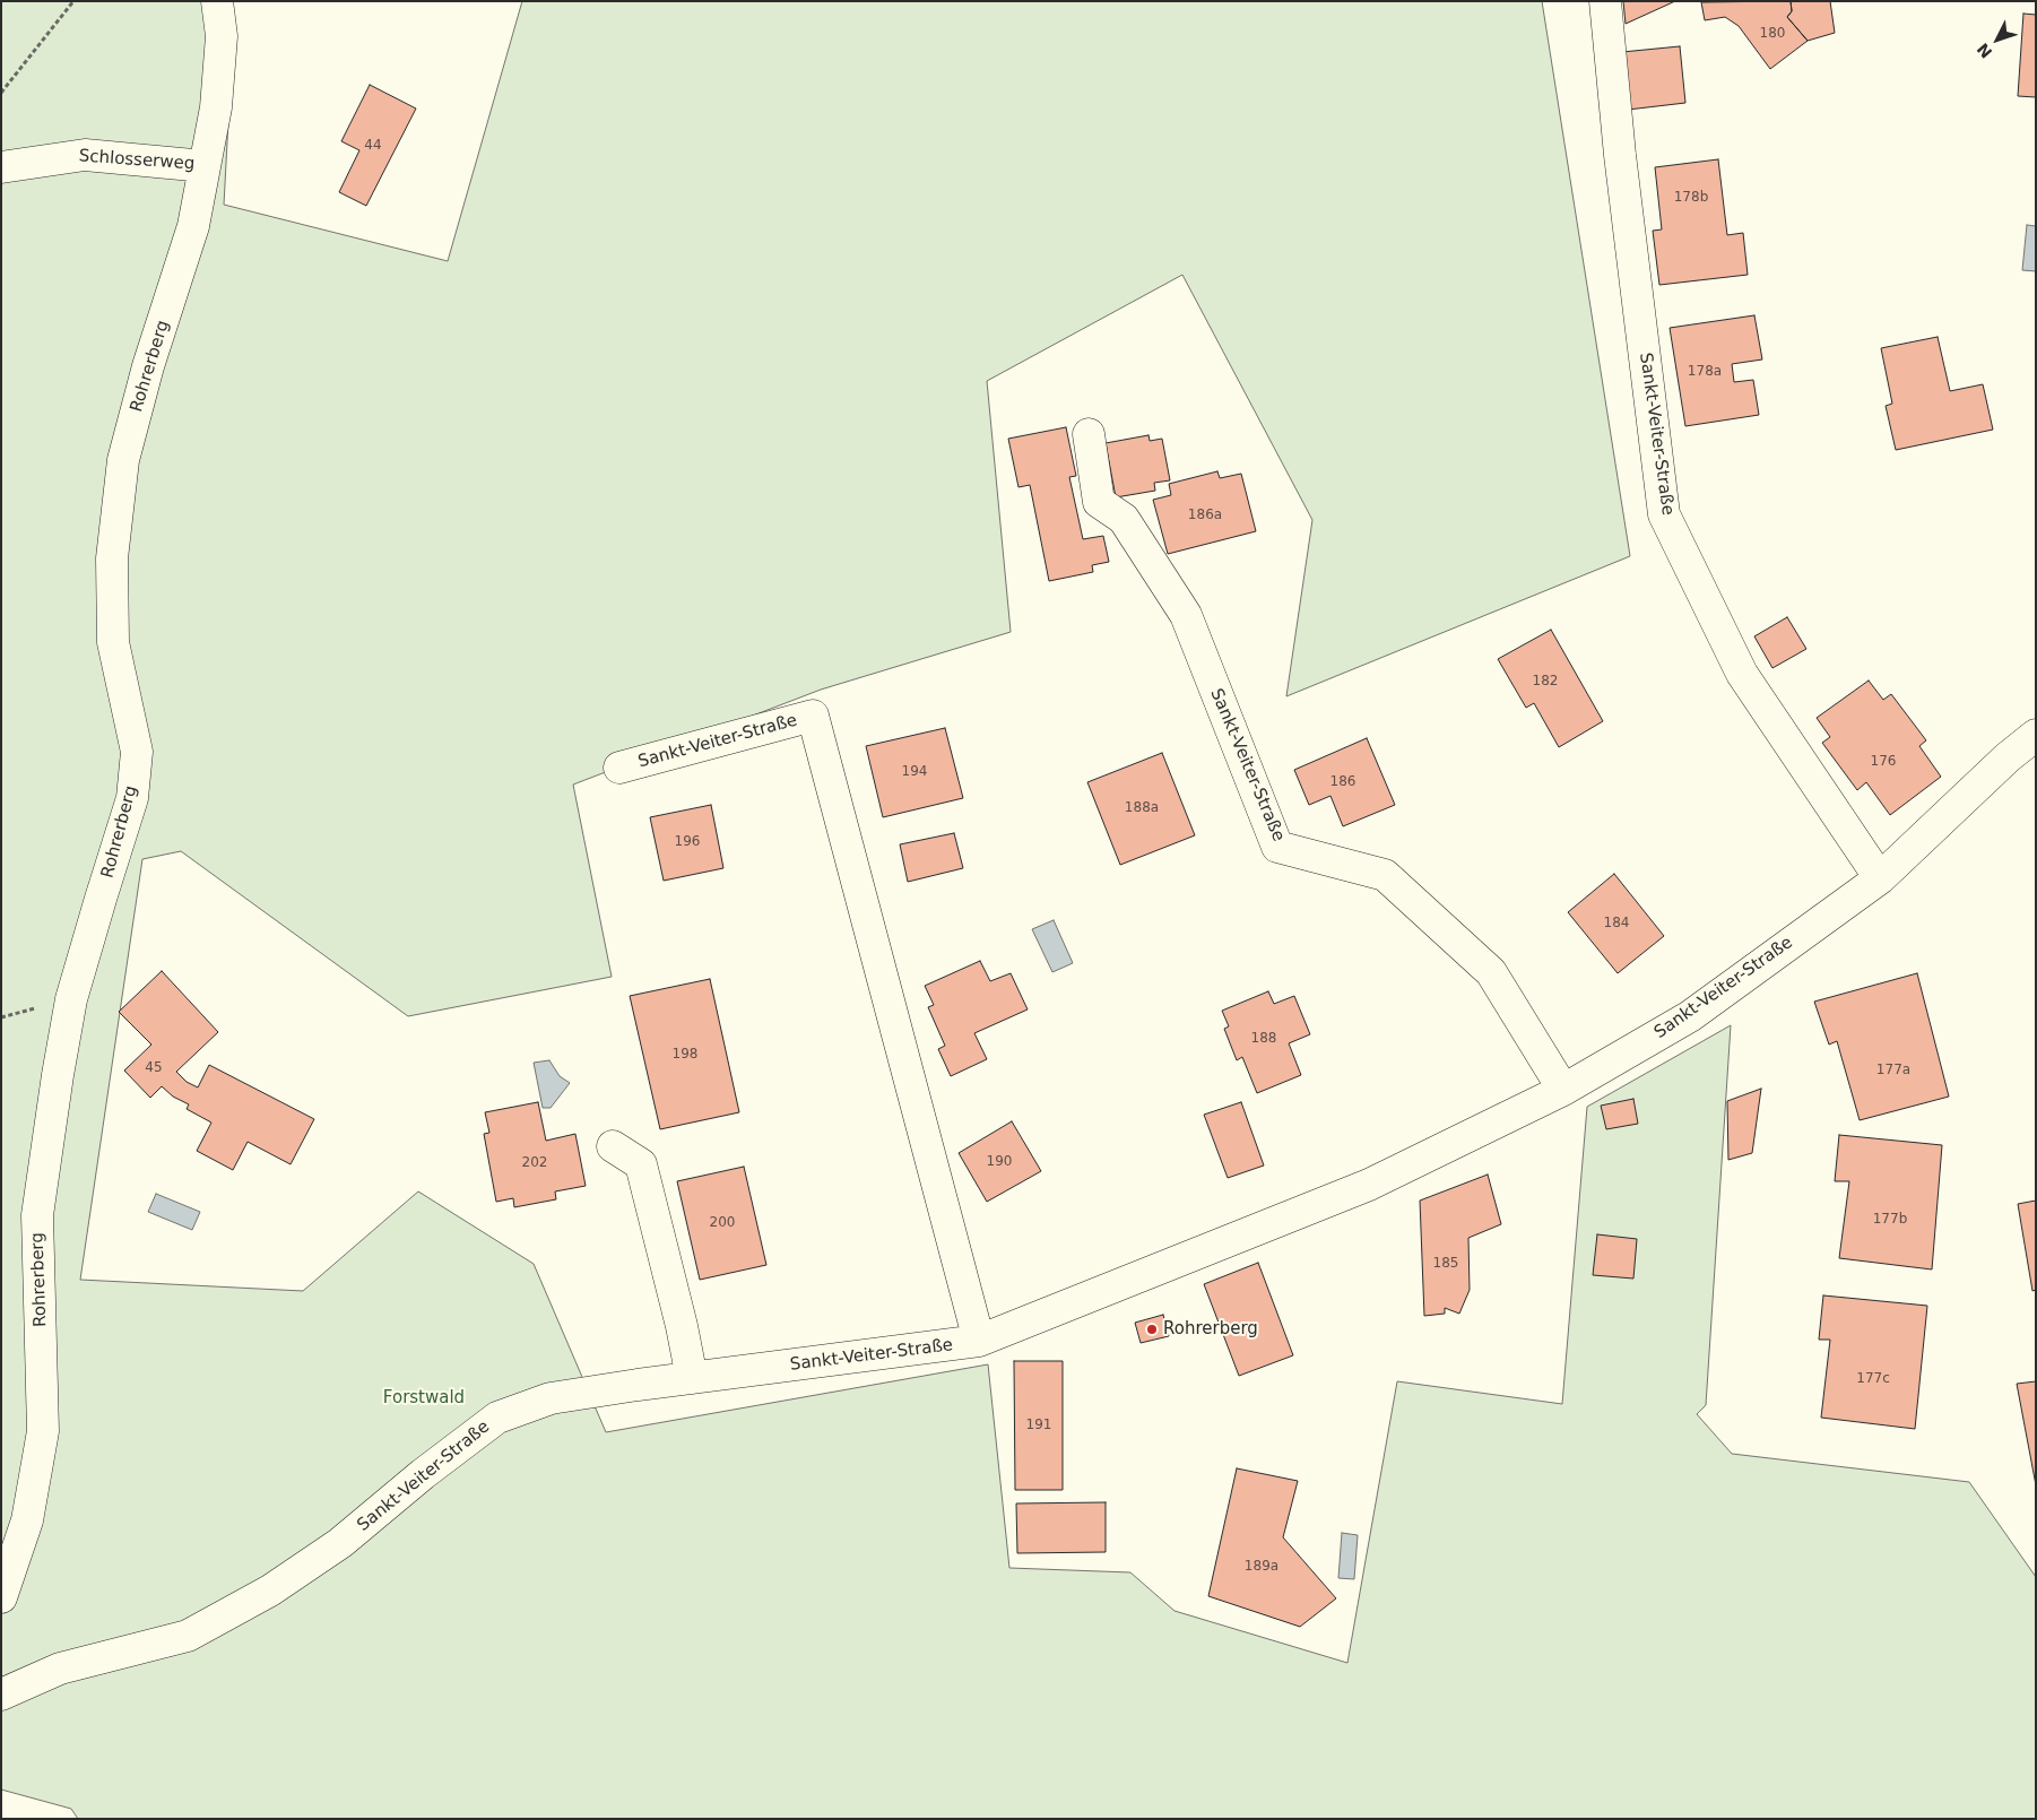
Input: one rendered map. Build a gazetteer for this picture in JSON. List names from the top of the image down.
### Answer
{
  "streets": {
    "street": ["Schlosserweg", "Rohrerberg", "Sankt-Veiter-Straße"]
  },
  "crossings": [
    ["Schlosserweg", "Rohrerberg"]
  ],
  "parks": ["Forstwald"],
  "places": ["Rohrerberg"],
  "house_numbers": [
    "180",
    "44",
    "178b",
    "178a",
    "186a",
    "182",
    "176",
    "194",
    "186",
    "188a",
    "196",
    "184",
    "188",
    "198",
    "45",
    "177a",
    "190",
    "202",
    "177b",
    "200",
    "185",
    "177c",
    "191",
    "189a"
  ],
  "north": "bottom left"
}
